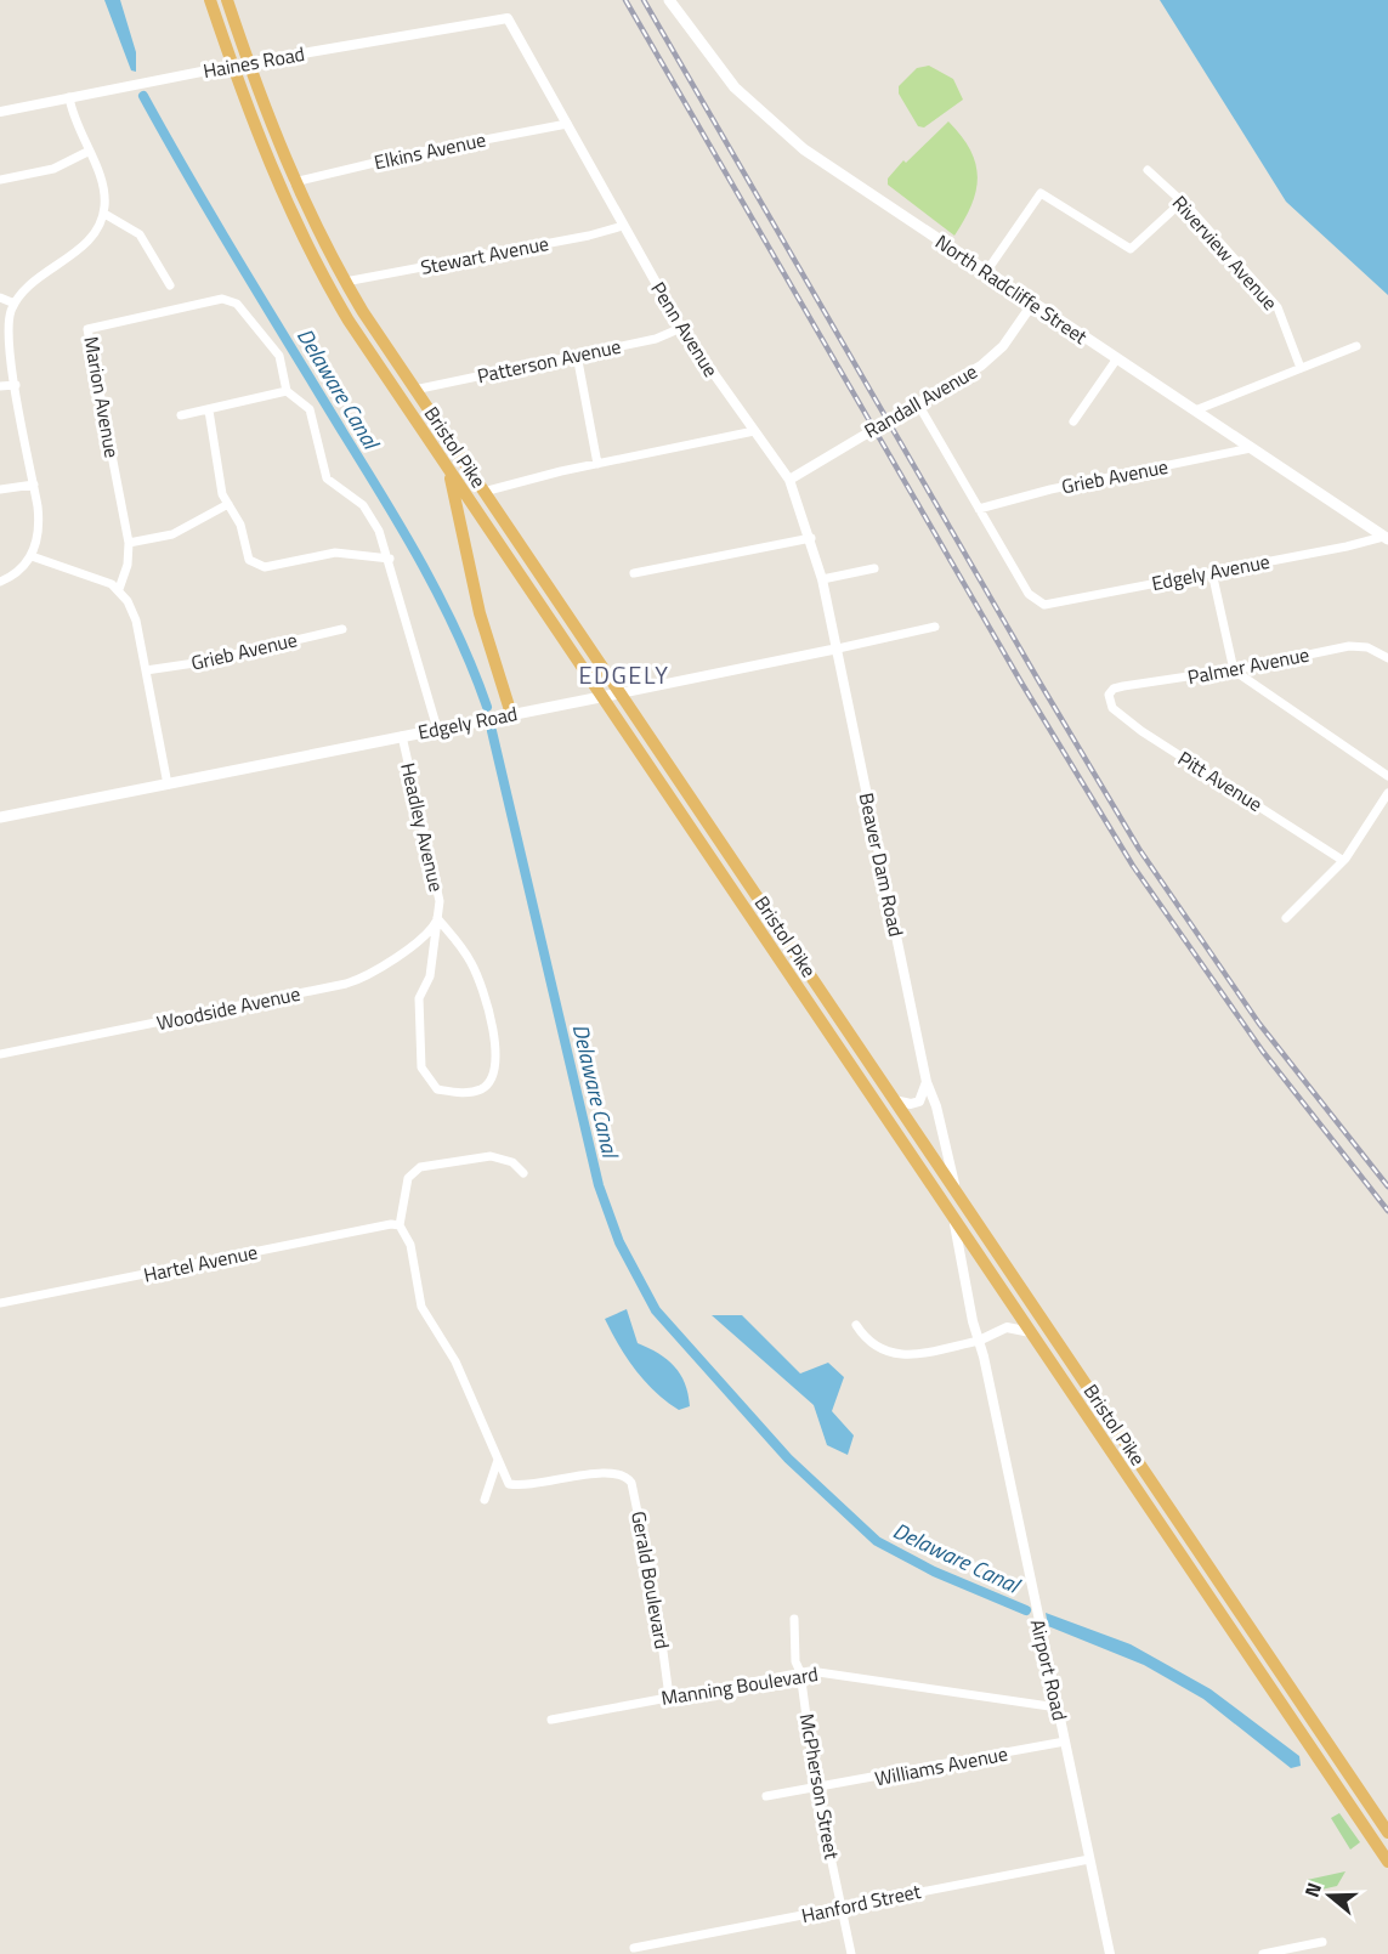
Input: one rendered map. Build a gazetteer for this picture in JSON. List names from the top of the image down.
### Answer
{
  "streets": {
    "highway": ["Bristol Pike"],
    "main road": ["North Radcliffe Street", "Edgely Road"],
    "street": [
      "Haines Road",
      "Elkins Avenue",
      "Riverview Avenue",
      "Stewart Avenue",
      "Penn Avenue",
      "Patterson Avenue",
      "Marion Avenue",
      "Randall Avenue",
      "Grieb Avenue",
      "Edgely Avenue",
      "Palmer Avenue",
      "Pitt Avenue",
      "Headley Avenue",
      "Beaver Dam Road",
      "Woodside Avenue",
      "Hartel Avenue",
      "Gerald Boulevard",
      "Airport Road",
      "Manning Boulevard",
      "Williams Avenue",
      "McPherson Street",
      "Hanford Street"
    ]
  },
  "crossings": [
    ["Haines Road", "Penn Avenue"],
    ["Haines Road", "Bristol Pike"],
    ["Elkins Avenue", "Penn Avenue"],
    ["Elkins Avenue", "Bristol Pike"],
    ["Stewart Avenue", "Penn Avenue"],
    ["Stewart Avenue", "Bristol Pike"],
    ["North Radcliffe Street", "Randall Avenue"],
    ["North Radcliffe Street", "Grieb Avenue"],
    ["North Radcliffe Street", "Edgely Avenue"],
    ["Penn Avenue", "Patterson Avenue"],
    ["Penn Avenue", "Randall Avenue"],
    ["Penn Avenue", "Edgely Road"],
    ["Penn Avenue", "Beaver Dam Road"],
    ["Patterson Avenue", "Bristol Pike"],
    ["Bristol Pike", "Edgely Road"],
    ["Bristol Pike", "Beaver Dam Road"],
    ["Bristol Pike", "Airport Road"],
    ["Grieb Avenue", "Edgely Avenue"],
    ["Palmer Avenue", "Pitt Avenue"],
    ["Edgely Road", "Headley Avenue"],
    ["Edgely Road", "Beaver Dam Road"],
    ["Headley Avenue", "Woodside Avenue"],
    ["Gerald Boulevard", "Manning Boulevard"],
    ["Airport Road", "Manning Boulevard"],
    ["Airport Road", "Williams Avenue"],
    ["Airport Road", "Hanford Street"],
    ["Manning Boulevard", "McPherson Street"],
    ["Williams Avenue", "McPherson Street"],
    ["McPherson Street", "Hanford Street"]
  ],
  "districts": ["EDGELY"],
  "water": ["Delaware Canal"],
  "north": "left"
}
